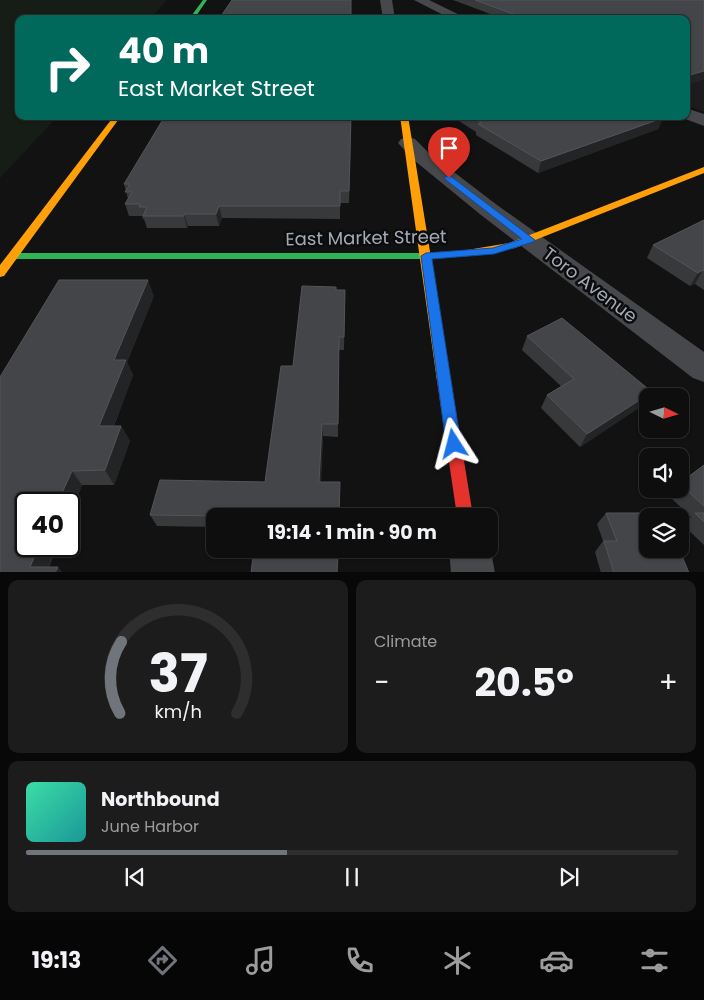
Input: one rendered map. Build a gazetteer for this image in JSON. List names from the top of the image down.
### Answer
{
  "streets": {
    "street": ["East Market Street", "Toro Avenue"]
  },
  "crossings": [
    ["East Market Street", "Toro Avenue"]
  ],
  "north": "right",
  "page": {
    "turn": ["40 m", "East Market Street"],
    "limit": "40",
    "trip": "19:14 · 1 min · 90 m",
    "tile": "Climate",
    "heat": ["−", "20.5°", "+"],
    "song": ["Northbound", "June Harbor"],
    "tabs": "19:13",
    "gauge": ["37", "km/h"]
  }
}
